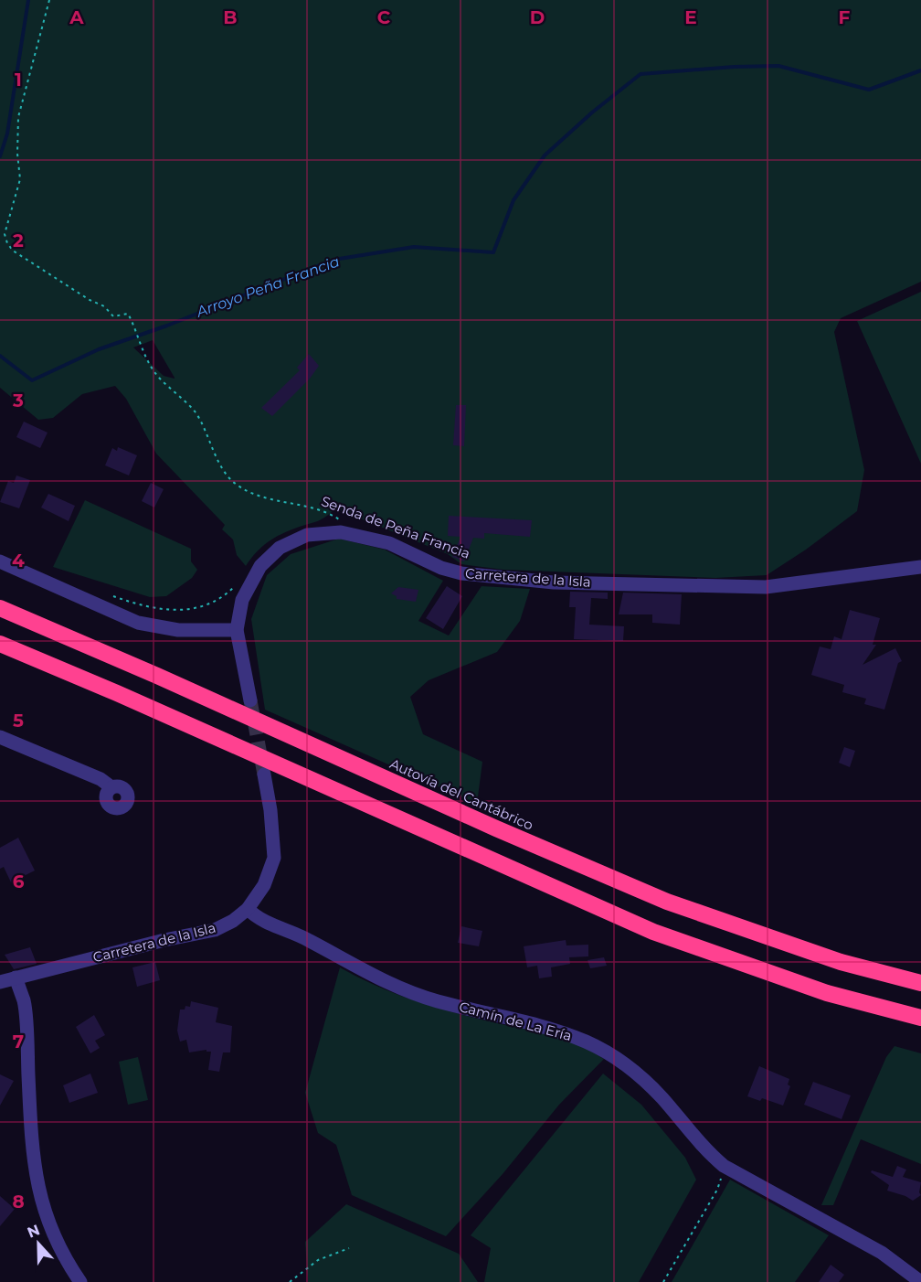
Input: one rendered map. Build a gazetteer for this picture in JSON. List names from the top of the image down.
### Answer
{
  "streets": {
    "highway": ["Autovía del Cantábrico"],
    "street": ["Carretera de la Isla", "Camín de La Ería"],
    "path": ["Senda de Peña Francia"]
  },
  "crossings": [
    ["Carretera de la Isla", "Camín de La Ería"]
  ],
  "water": ["Arroyo Peña Francia"],
  "north": "top",
  "grid": {
    "columns": [
      "A",
      "B",
      "C",
      "D",
      "E",
      "F"
    ],
    "rows": [
      "1",
      "2",
      "3",
      "4",
      "5",
      "6",
      "7",
      "8"
    ]
  }
}
